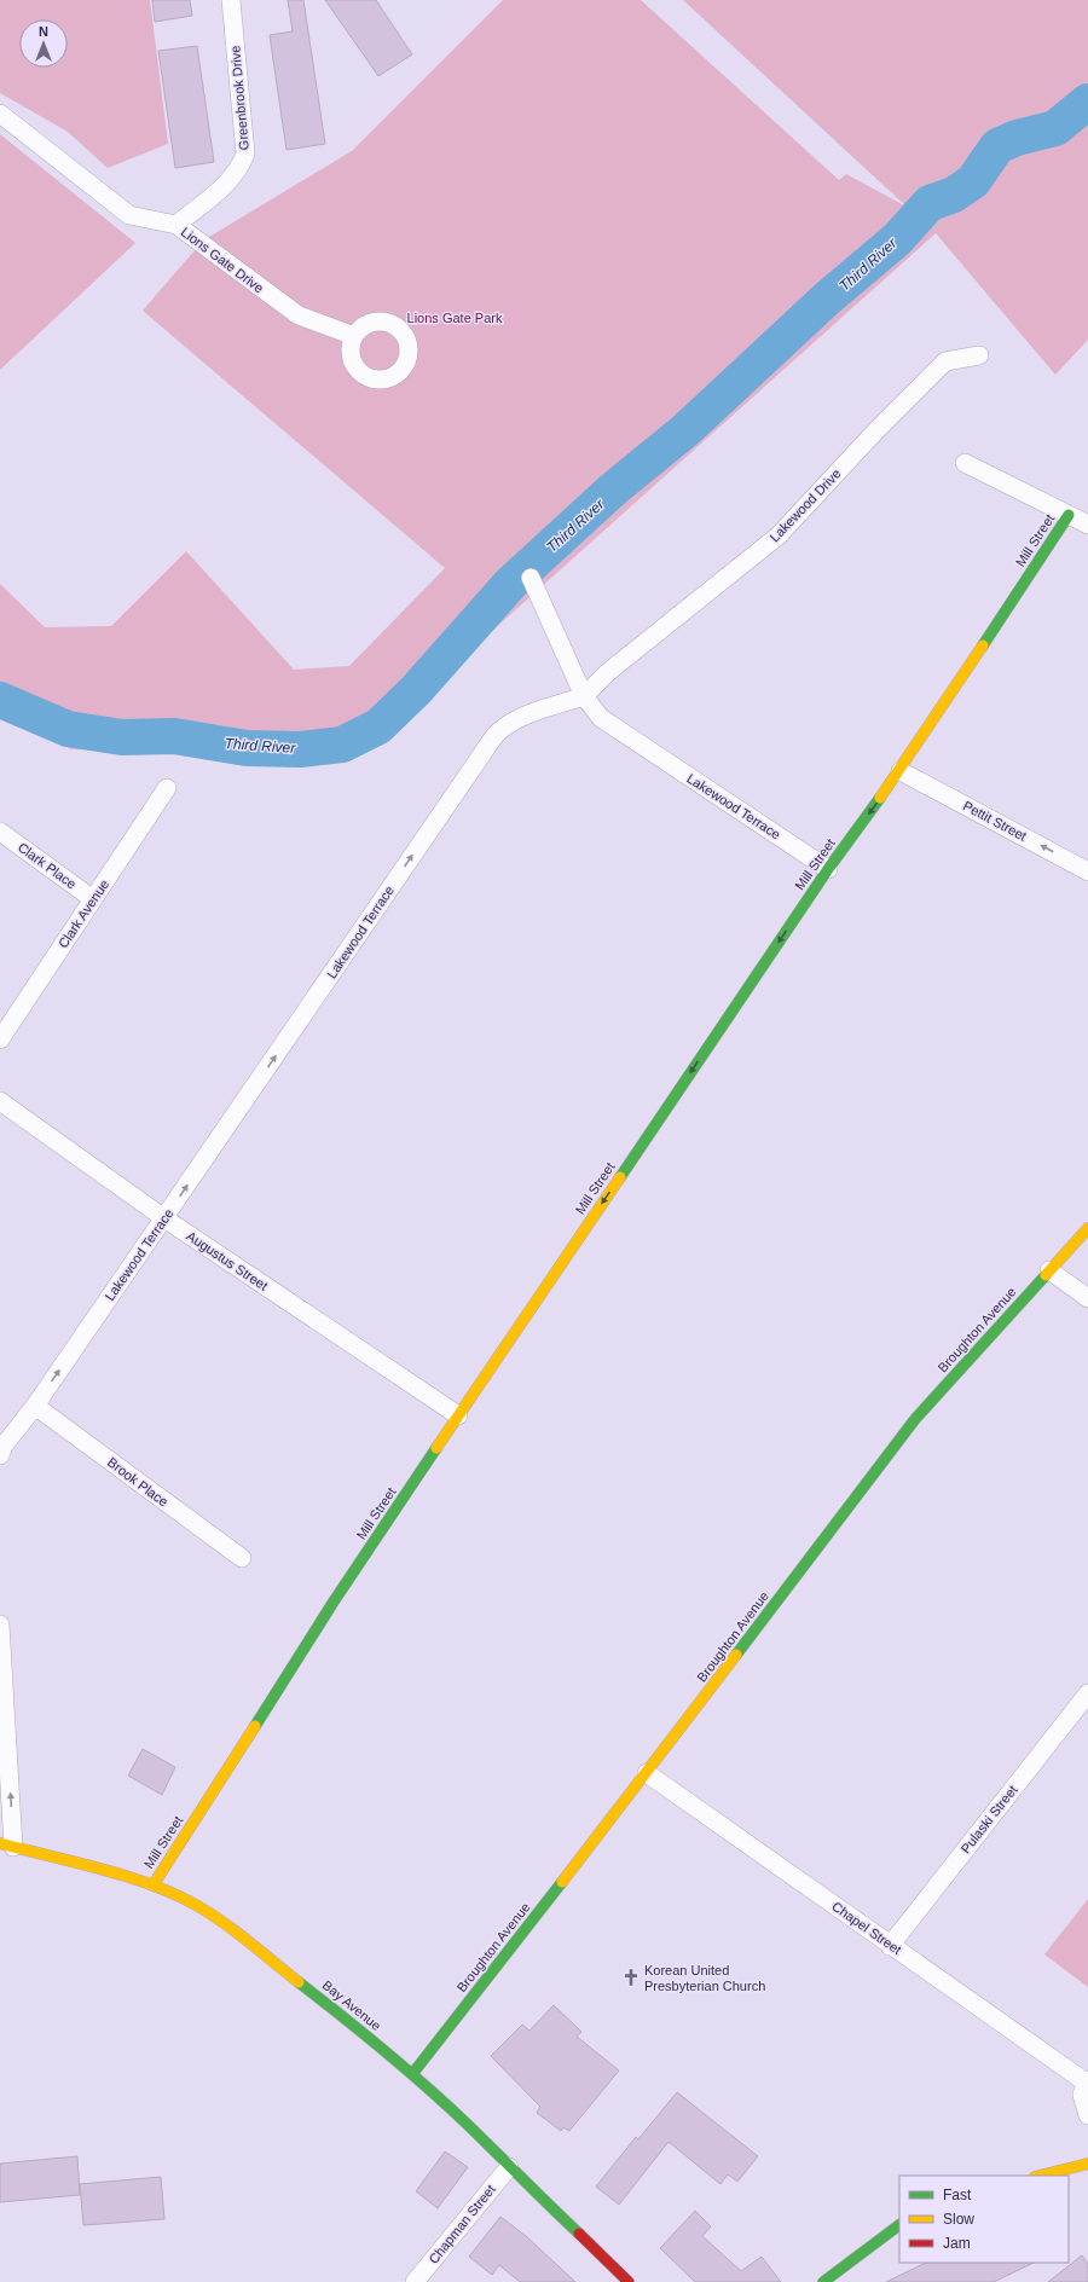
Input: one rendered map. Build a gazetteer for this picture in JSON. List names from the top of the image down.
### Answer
{
  "streets": {
    "street": [
      "Greenbrook Drive",
      "Lions Gate Drive",
      "Lakewood Drive",
      "Mill Street",
      "Lakewood Terrace",
      "Pettit Street",
      "Clark Place",
      "Clark Avenue",
      "Augustus Street",
      "Broughton Avenue",
      "Brook Place",
      "Pulaski Street",
      "Chapel Street",
      "Bay Avenue",
      "Chapman Street"
    ]
  },
  "crossings": [
    ["Greenbrook Drive", "Lions Gate Drive"],
    ["Lakewood Drive", "Lakewood Terrace"],
    ["Mill Street", "Lakewood Terrace"],
    ["Mill Street", "Pettit Street"],
    ["Mill Street", "Augustus Street"],
    ["Mill Street", "Bay Avenue"],
    ["Lakewood Terrace", "Augustus Street"],
    ["Lakewood Terrace", "Brook Place"],
    ["Clark Place", "Clark Avenue"],
    ["Broughton Avenue", "Chapel Street"],
    ["Broughton Avenue", "Bay Avenue"],
    ["Pulaski Street", "Chapel Street"],
    ["Bay Avenue", "Chapman Street"]
  ],
  "one_way": ["Mill Street", "Lakewood Terrace", "Pettit Street"],
  "water": ["Third River"],
  "parks": ["Lions Gate Park"],
  "places": {
    "church": ["Korean United Presbyterian Church"]
  },
  "legend": ["Fast", "Slow", "Jam"],
  "north": "top"
}
